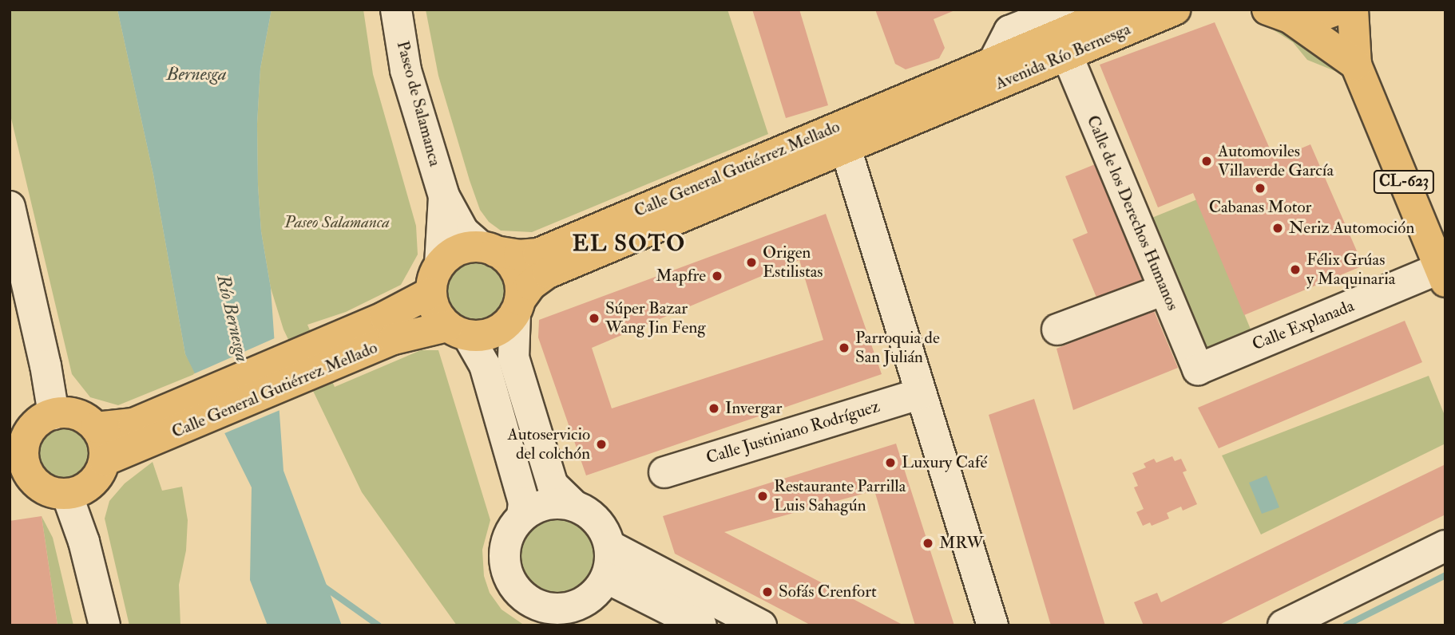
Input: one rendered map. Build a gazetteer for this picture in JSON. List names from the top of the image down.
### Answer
{
  "streets": {
    "main road": ["Avenida Río Bernesga", "Calle General Gutiérrez Mellado", "CL-623"],
    "street": [
      "Paseo de Salamanca",
      "Calle de los Derechos Humanos",
      "Calle Explanada",
      "Calle Justiniano Rodríguez"
    ]
  },
  "crossings": [
    ["Avenida Río Bernesga", "Calle General Gutiérrez Mellado"],
    ["Avenida Río Bernesga", "Calle de los Derechos Humanos"],
    ["Paseo de Salamanca", "Calle General Gutiérrez Mellado"],
    ["CL-623", "Calle Explanada"],
    ["Calle de los Derechos Humanos", "Calle Explanada"]
  ],
  "districts": ["EL SOTO"],
  "water": ["Bernesga", "Río Bernesga"],
  "parks": ["Paseo Salamanca"],
  "places": [
    "Automoviles Villaverde García",
    "Cabanas Motor",
    "Neriz Automoción",
    "Origen Estilistas",
    "Félix Grúas y Maquinaria",
    "Mapfre",
    "Súper Bazar Wang Jin Feng",
    "Parroquia de San Julián",
    "Invergar",
    "Autoservicio del colchón",
    "Luxury Café",
    "Restaurante Parrilla Luis Sahagún",
    "MRW",
    "Sofás Crenfort"
  ]
}
